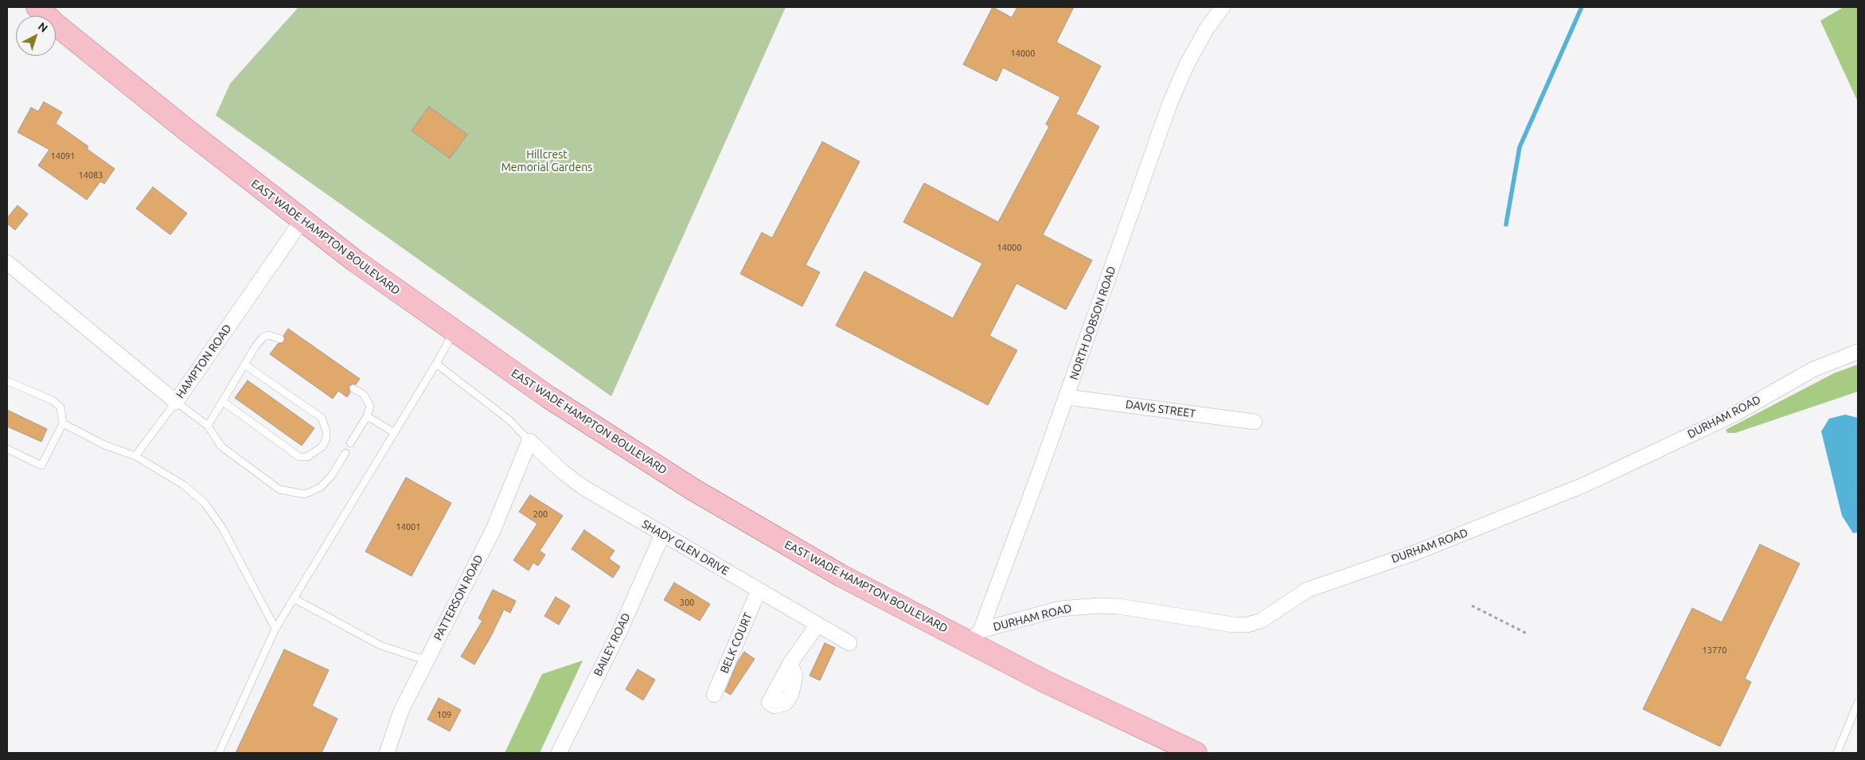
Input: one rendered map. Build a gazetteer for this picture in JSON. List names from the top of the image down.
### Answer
{
  "streets": {
    "main road": ["EAST WADE HAMPTON BOULEVARD"],
    "street": [
      "NORTH DOBSON ROAD",
      "HAMPTON ROAD",
      "DAVIS STREET",
      "DURHAM ROAD",
      "SHADY GLEN DRIVE",
      "PATTERSON ROAD",
      "BELK COURT",
      "BAILEY ROAD"
    ]
  },
  "crossings": [
    ["EAST WADE HAMPTON BOULEVARD", "NORTH DOBSON ROAD"],
    ["EAST WADE HAMPTON BOULEVARD", "HAMPTON ROAD"],
    ["EAST WADE HAMPTON BOULEVARD", "DURHAM ROAD"],
    ["NORTH DOBSON ROAD", "DAVIS STREET"],
    ["NORTH DOBSON ROAD", "DURHAM ROAD"],
    ["SHADY GLEN DRIVE", "PATTERSON ROAD"],
    ["SHADY GLEN DRIVE", "BELK COURT"],
    ["SHADY GLEN DRIVE", "BAILEY ROAD"]
  ],
  "parks": ["Hillcrest Memorial Gardens"],
  "house_numbers": [
    "14000",
    "14091",
    "14083",
    "14000",
    "200",
    "14001",
    "300",
    "13770",
    "109"
  ],
  "north": "top right"
}
